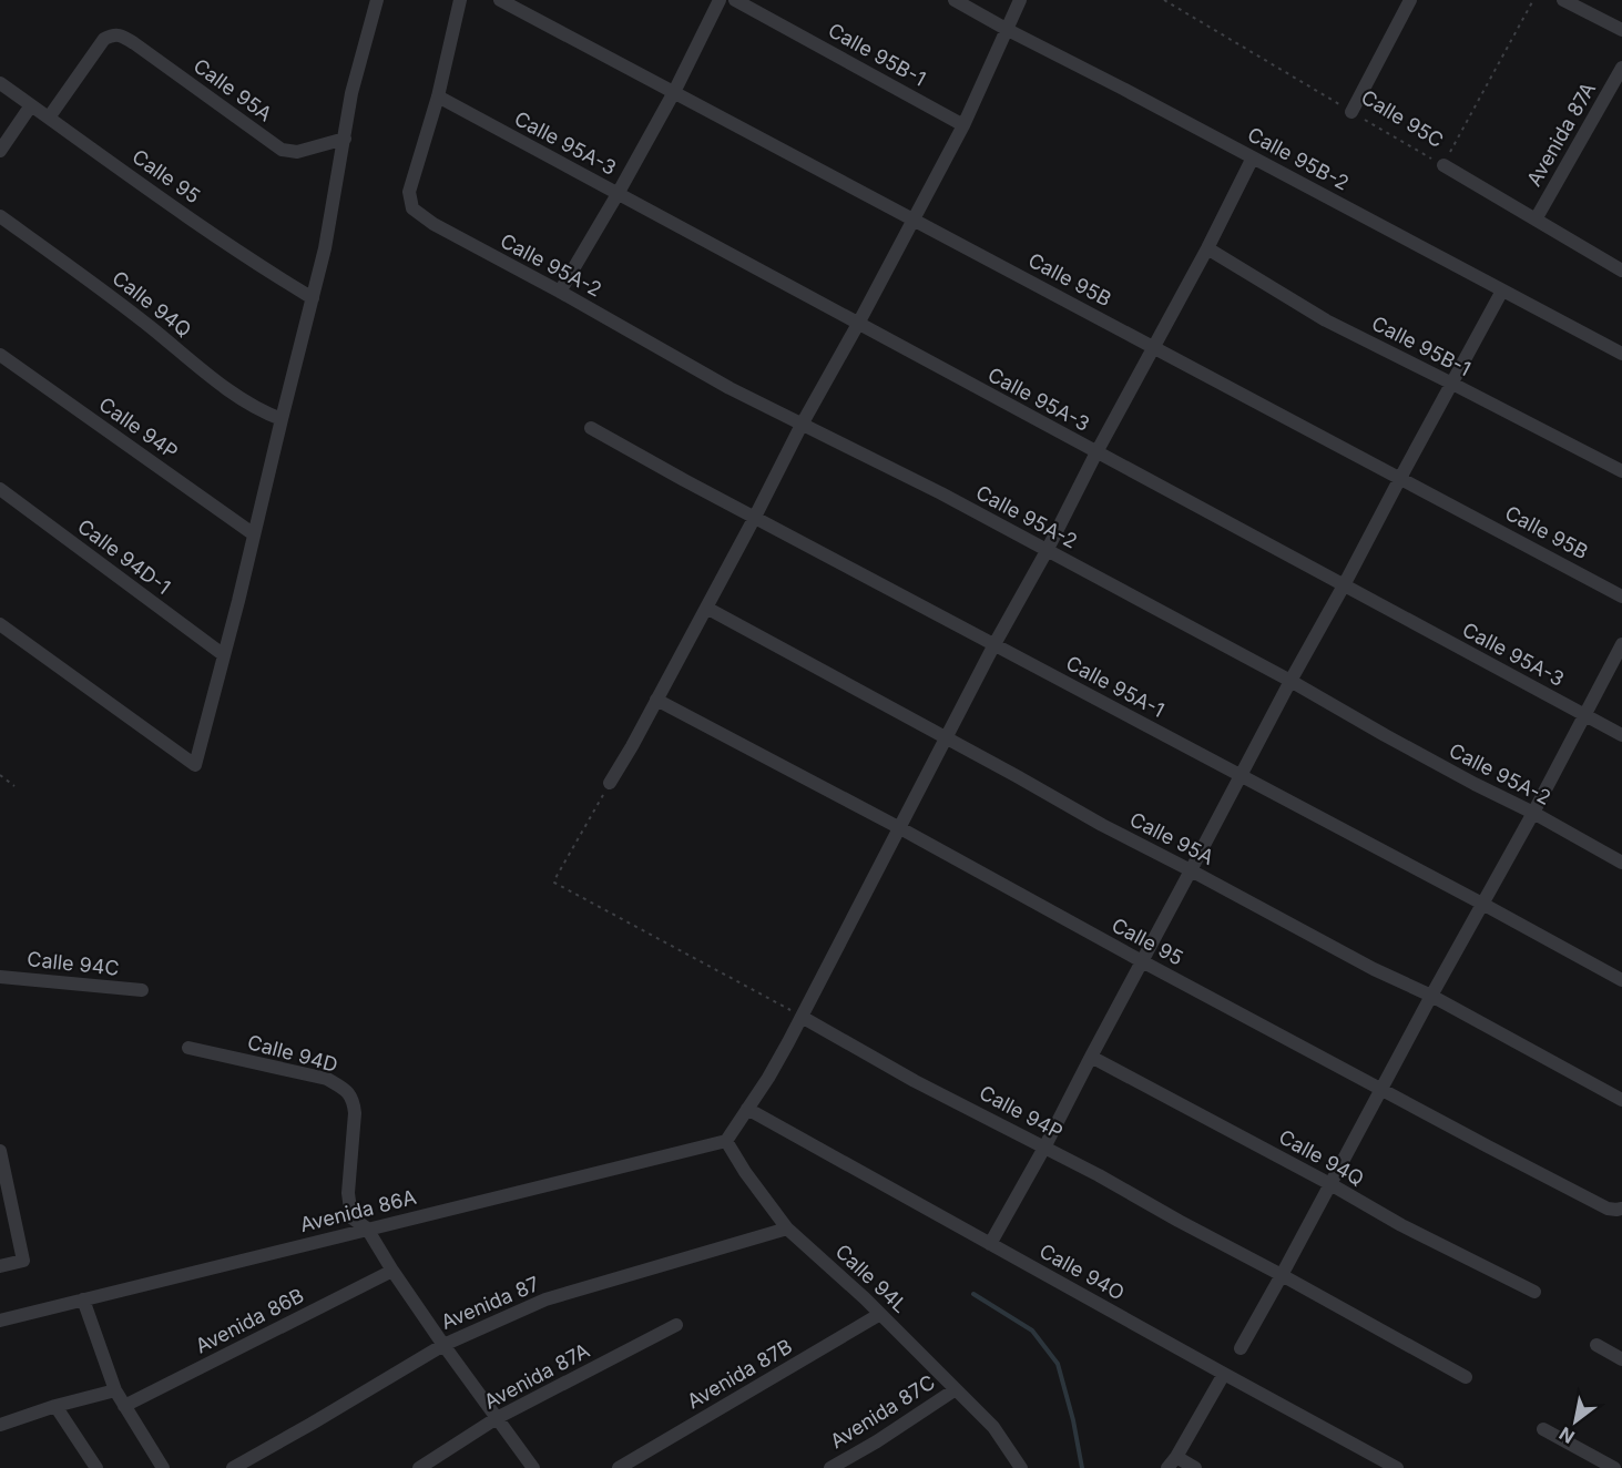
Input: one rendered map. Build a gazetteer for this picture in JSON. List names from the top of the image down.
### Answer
{
  "streets": {
    "street": [
      "Calle 95B-1",
      "Calle 95A",
      "Calle 95C",
      "Avenida 87A",
      "Calle 95A-3",
      "Calle 95B-2",
      "Calle 95",
      "Calle 95A-2",
      "Calle 95B",
      "Calle 94Q",
      "Calle 94P",
      "Calle 94D-1",
      "Calle 95A-1",
      "Calle 94C",
      "Calle 94D",
      "Avenida 86A",
      "Calle 94O",
      "Calle 94L",
      "Avenida 87",
      "Avenida 86B",
      "Avenida 87B",
      "Avenida 87C"
    ]
  },
  "crossings": [
    ["Calle 95A", "Calle 95"],
    ["Calle 95C", "Avenida 87A"],
    ["Avenida 87A", "Calle 94D"],
    ["Calle 95A-3", "Calle 95A-2"],
    ["Calle 94D", "Avenida 86A"],
    ["Calle 94D", "Avenida 87"],
    ["Calle 94D", "Avenida 86B"],
    ["Avenida 86A", "Calle 94L"],
    ["Calle 94L", "Avenida 87"],
    ["Calle 94L", "Avenida 87B"],
    ["Calle 94L", "Avenida 87C"]
  ],
  "north": "bottom left"
}
